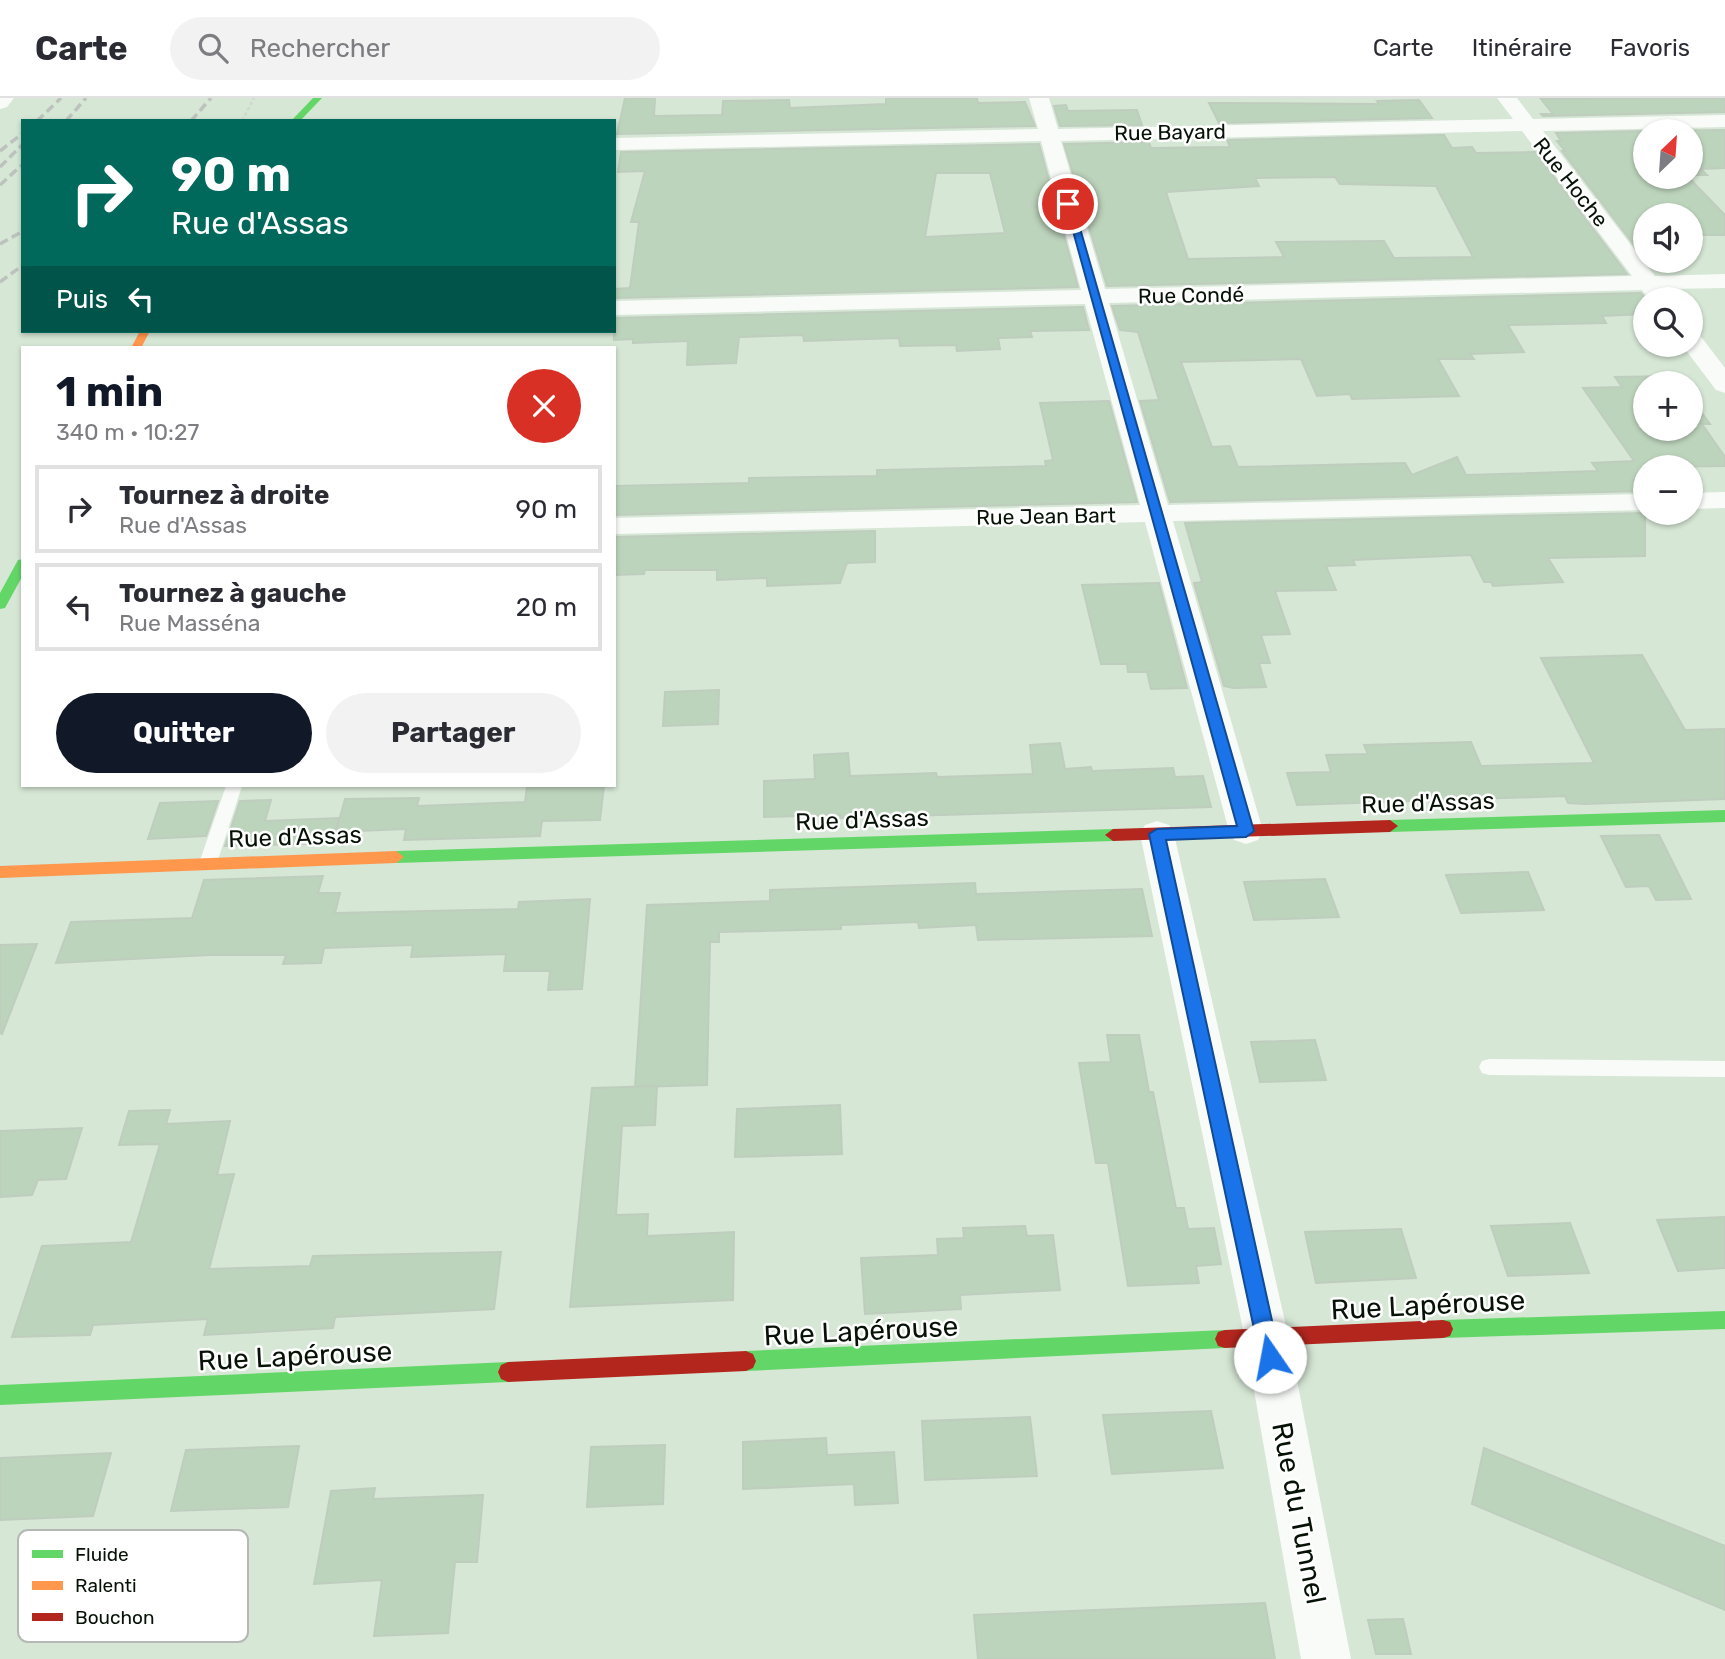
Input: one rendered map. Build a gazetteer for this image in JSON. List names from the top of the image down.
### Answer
{
  "streets": {
    "street": [
      "Rue Bayard",
      "Rue Hoche",
      "Rue Condé",
      "Rue Jean Bart",
      "Rue d'Assas",
      "Rue Lapérouse",
      "Rue du Tunnel"
    ]
  },
  "crossings": [
    ["Rue Bayard", "Rue Hoche"],
    ["Rue d'Assas", "Rue du Tunnel"],
    ["Rue Lapérouse", "Rue du Tunnel"]
  ],
  "legend": ["Fluide", "Ralenti", "Bouchon"],
  "north": "top right",
  "page": {
    "header": "Carte",
    "search": "Rechercher",
    "nav": ["Carte", "Itinéraire", "Favoris"],
    "map_buttons": ["+", "−"],
    "turn": ["90 m", "Rue d'Assas"],
    "then": "Puis",
    "heading": ["1 min", "340 m · 10:27"],
    "list": [
      {
        "name": "Tournez à droite",
        "note": "Rue d'Assas",
        "value": "90 m"
      },
      {
        "name": "Tournez à gauche",
        "note": "Rue Masséna",
        "value": "20 m"
      }
    ],
    "buttons": ["Quitter", "Partager"]
  }
}
